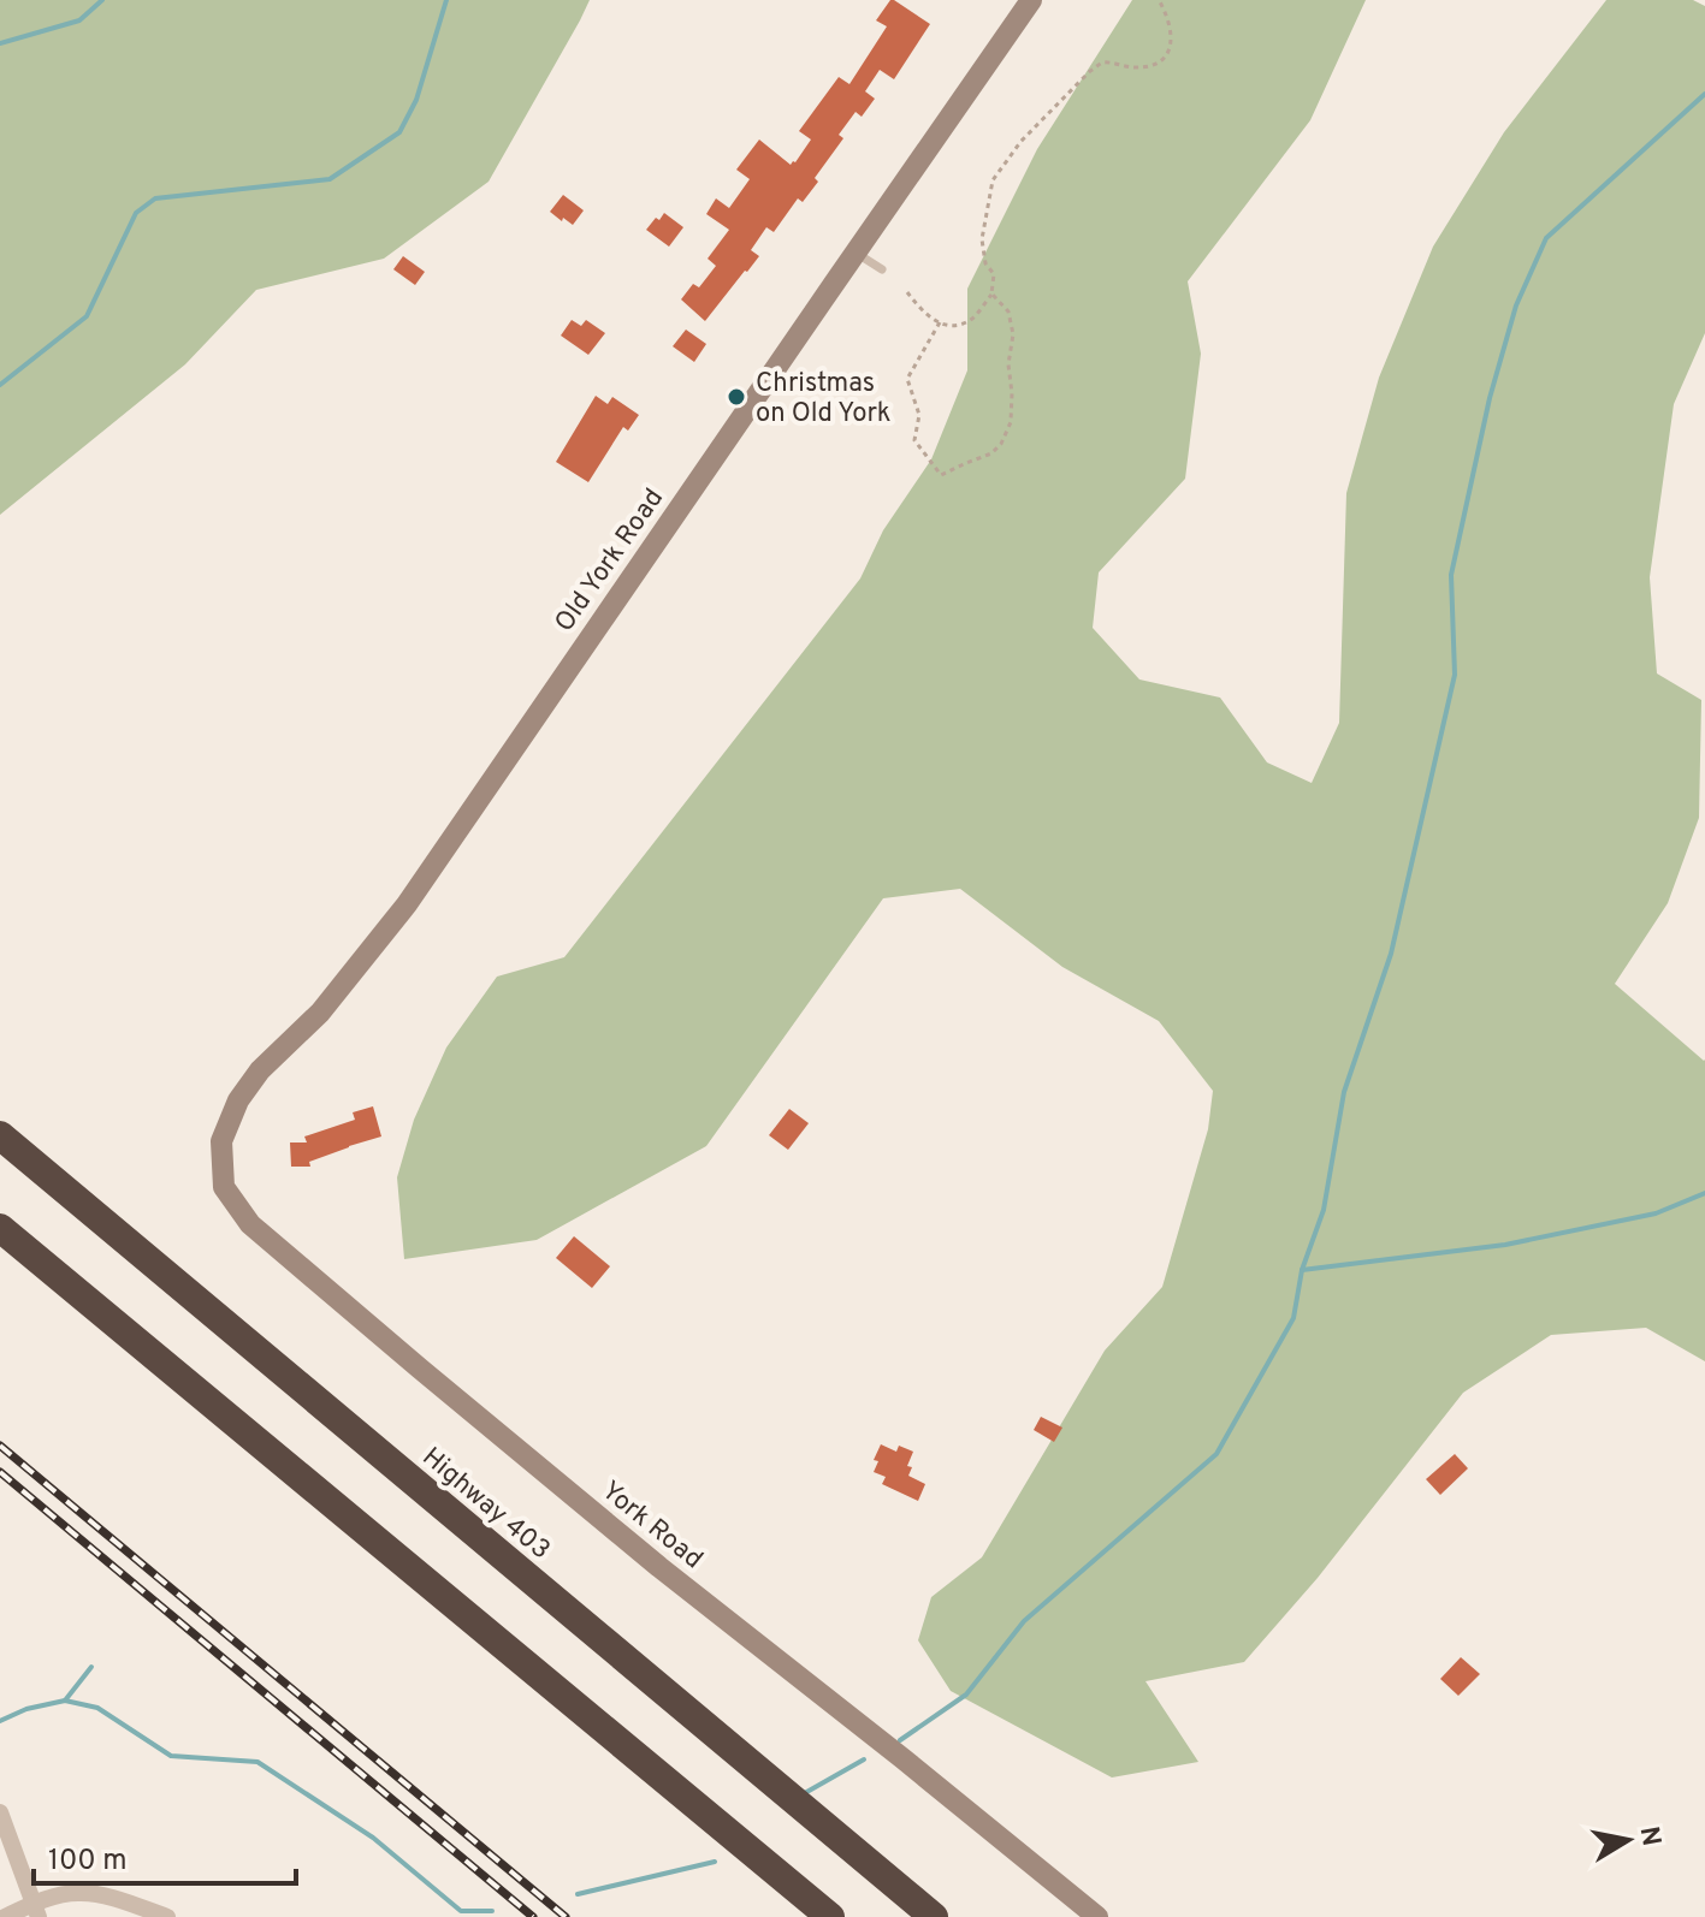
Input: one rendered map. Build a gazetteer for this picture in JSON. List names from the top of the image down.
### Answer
{
  "streets": {
    "highway": ["Highway 403"],
    "street": ["Old York Road", "York Road"]
  },
  "crossings": [
    ["Old York Road", "York Road"]
  ],
  "places": ["Christmas on Old York"],
  "scale_bar": "100 m",
  "north": "right"
}
